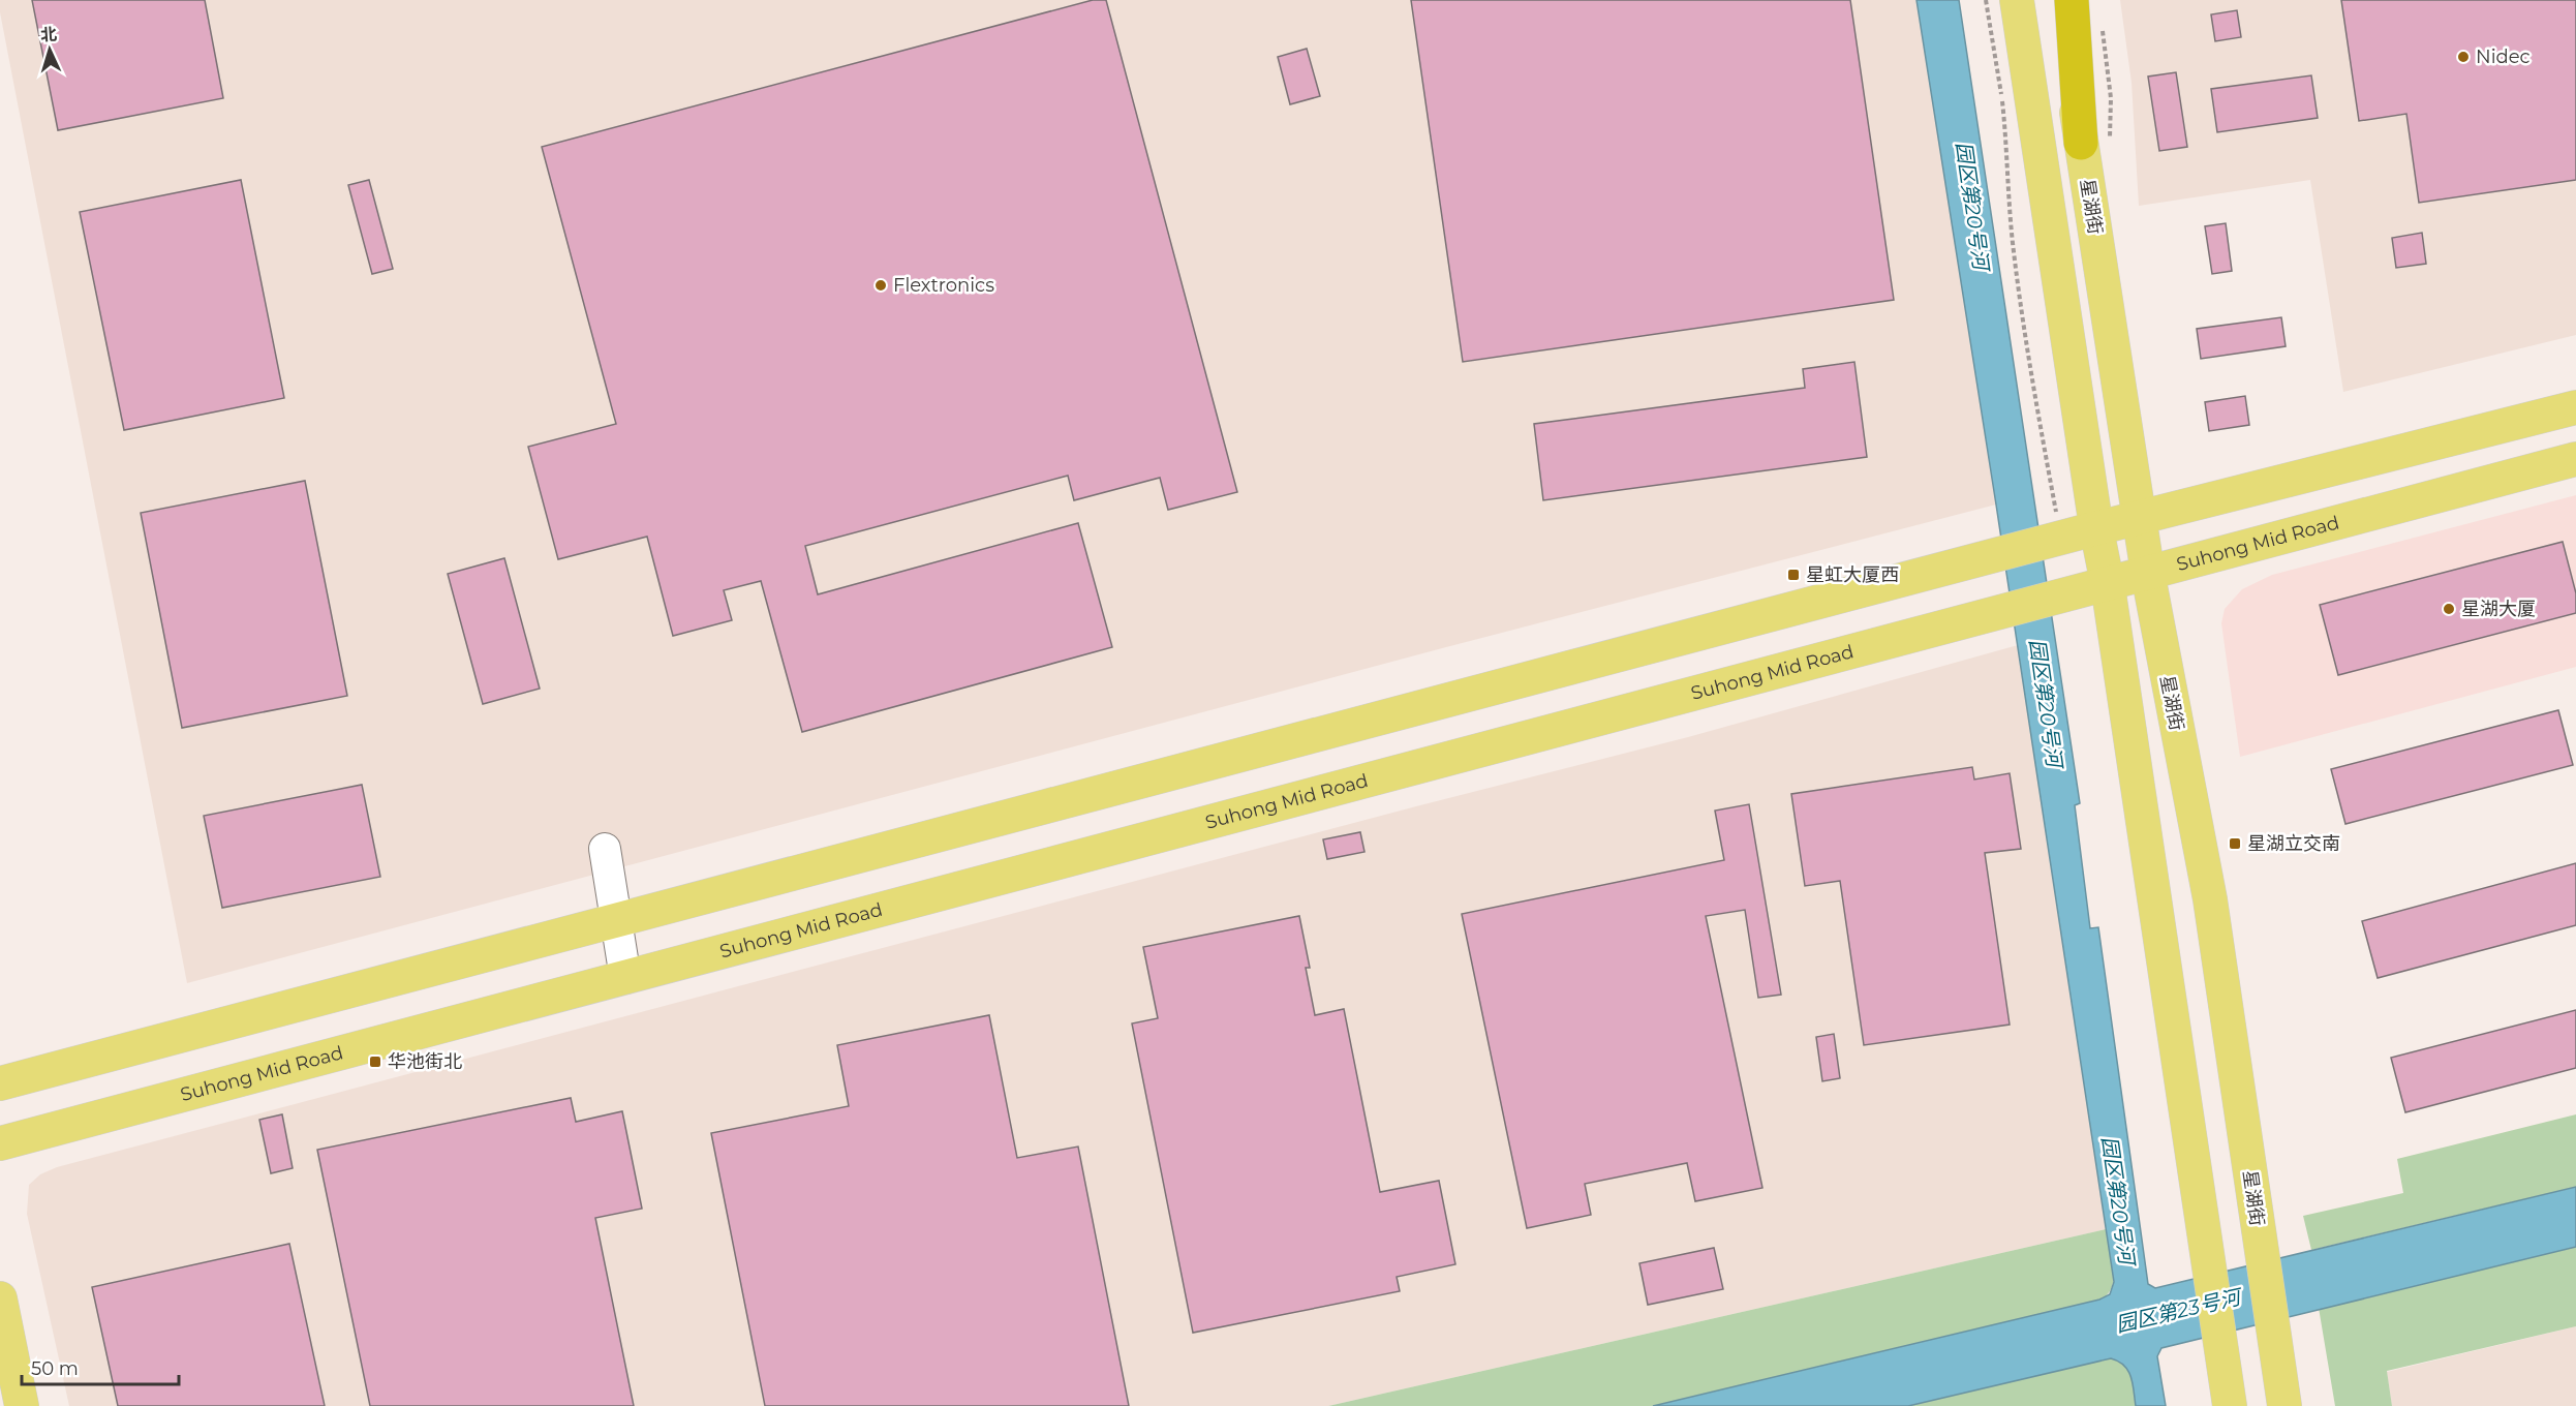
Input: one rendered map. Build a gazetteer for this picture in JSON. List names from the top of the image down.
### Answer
{
  "streets": {
    "main road": ["星湖街", "Suhong Mid Road"]
  },
  "crossings": [
    ["星湖街", "Suhong Mid Road"]
  ],
  "water": ["园区第20号河", "园区第23号河"],
  "places": {
    "other": ["Nidec", "Flextronics", "星湖大厦"],
    "transit": ["星虹大厦西", "星湖立交南", "华池街北"]
  },
  "scale_bar": "50 m",
  "north": "top"
}
